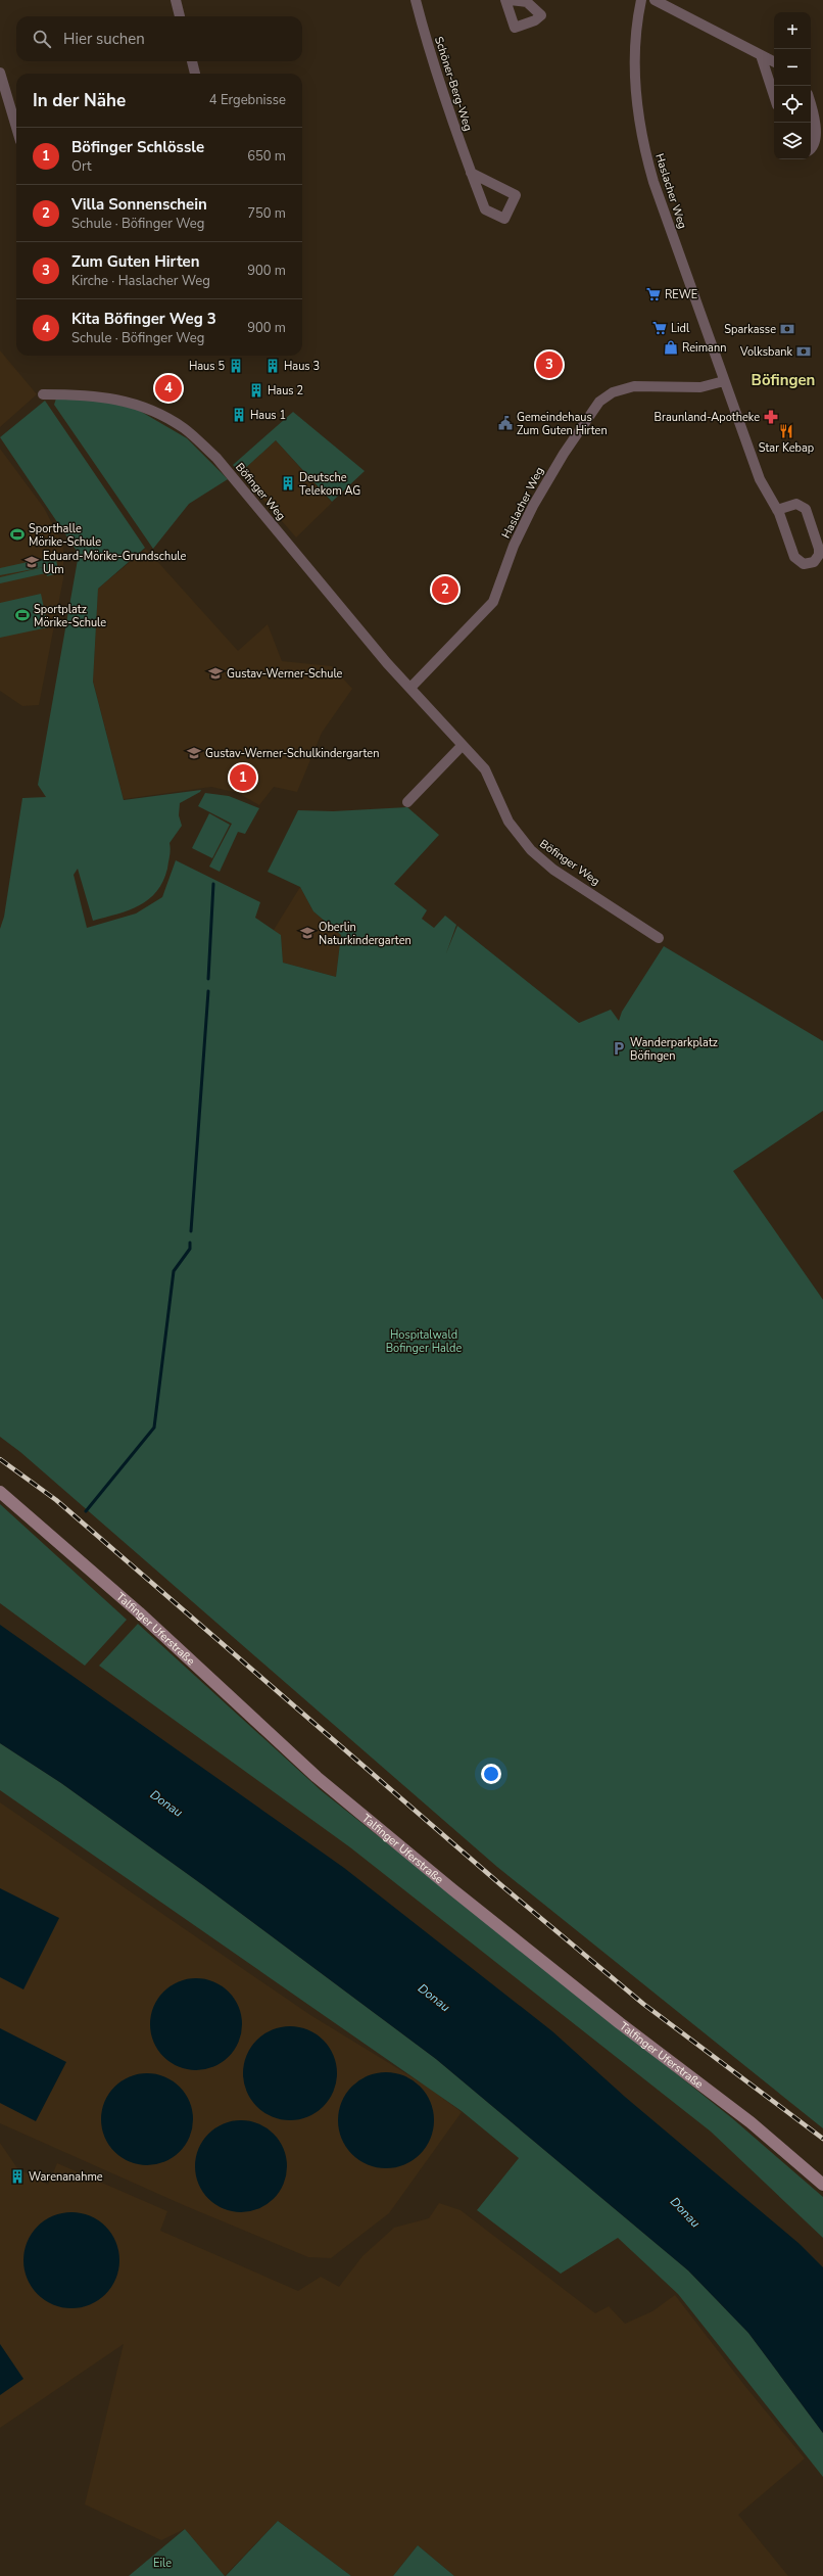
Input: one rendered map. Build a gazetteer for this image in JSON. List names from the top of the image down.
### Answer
{
  "streets": {
    "street": [
      "Schöner-Berg-Weg",
      "Haslacher Weg",
      "Böfinger Weg",
      "Talfinger Uferstraße"
    ]
  },
  "crossings": [
    ["Haslacher Weg", "Böfinger Weg"]
  ],
  "districts": ["Böfingen"],
  "water": ["Donau"],
  "parks": ["Hospitalwald Böfinger Halde", "Eile"],
  "places": {
    "supermarket": ["REWE", "Lidl"],
    "bank": ["Sparkasse", "Volksbank"],
    "shop": ["Reimann"],
    "building": [
      "Haus 5",
      "Haus 3",
      "Haus 2",
      "Haus 1",
      "Deutsche Telekom AG",
      "Warenanahme"
    ],
    "pharmacy": ["Braunland-Apotheke"],
    "public building": ["Gemeindehaus Zum Guten Hirten"],
    "restaurant": ["Star Kebap"],
    "sports": ["Sporthalle Mörike-Schule", "Sportplatz Mörike-Schule"],
    "school or university": [
      "Eduard-Mörike-Grundschule Ulm",
      "Gustav-Werner-Schule",
      "Gustav-Werner-Schulkindergarten",
      "Oberlin Naturkindergarten"
    ],
    "parking": ["Wanderparkplatz Böfingen"]
  },
  "page": {
    "map_buttons": ["+", "−"],
    "search": "Hier suchen",
    "heading": ["In der Nähe", "4 Ergebnisse"],
    "list": [
      {
        "mark": "1",
        "name": "Böfinger Schlössle",
        "note": "Ort",
        "value": "650 m"
      },
      {
        "mark": "2",
        "name": "Villa Sonnenschein",
        "note": "Schule · Böfinger Weg",
        "value": "750 m"
      },
      {
        "mark": "3",
        "name": "Zum Guten Hirten",
        "note": "Kirche · Haslacher Weg",
        "value": "900 m"
      },
      {
        "mark": "4",
        "name": "Kita Böfinger Weg 3",
        "note": "Schule · Böfinger Weg",
        "value": "900 m"
      }
    ],
    "pins": [
      "3",
      "4",
      "2",
      "1"
    ]
  }
}
